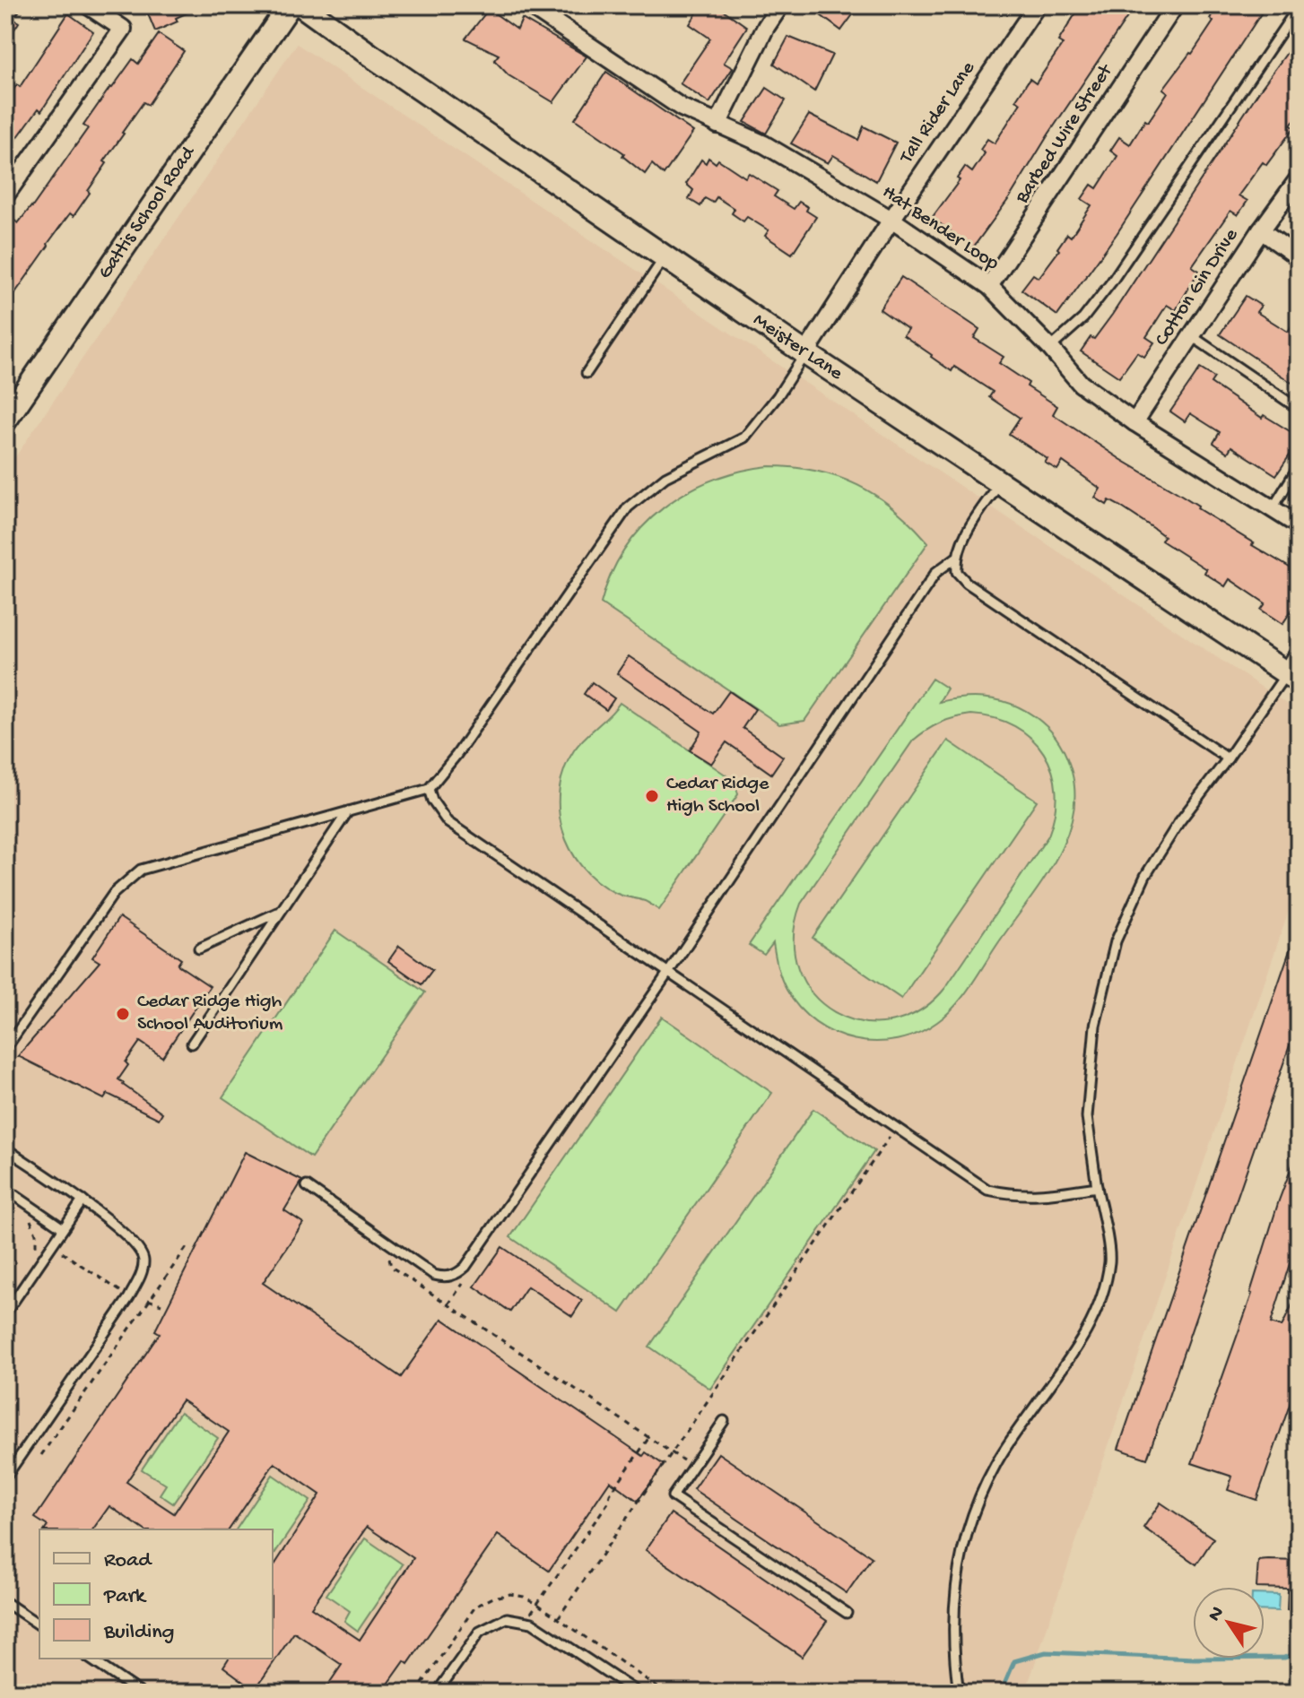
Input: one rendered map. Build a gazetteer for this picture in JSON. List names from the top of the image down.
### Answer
{
  "streets": {
    "street": [
      "Tall Rider Lane",
      "Barbed Wire Street",
      "Gattis School Road",
      "Hat Bender Loop",
      "Cotton Gin Drive",
      "Meister Lane"
    ]
  },
  "crossings": [
    ["Tall Rider Lane", "Hat Bender Loop"],
    ["Tall Rider Lane", "Meister Lane"],
    ["Barbed Wire Street", "Hat Bender Loop"],
    ["Hat Bender Loop", "Cotton Gin Drive"]
  ],
  "places": ["Cedar Ridge High School", "Cedar Ridge High School Auditorium"],
  "legend": ["Road", "Park", "Building"],
  "north": "top left"
}
